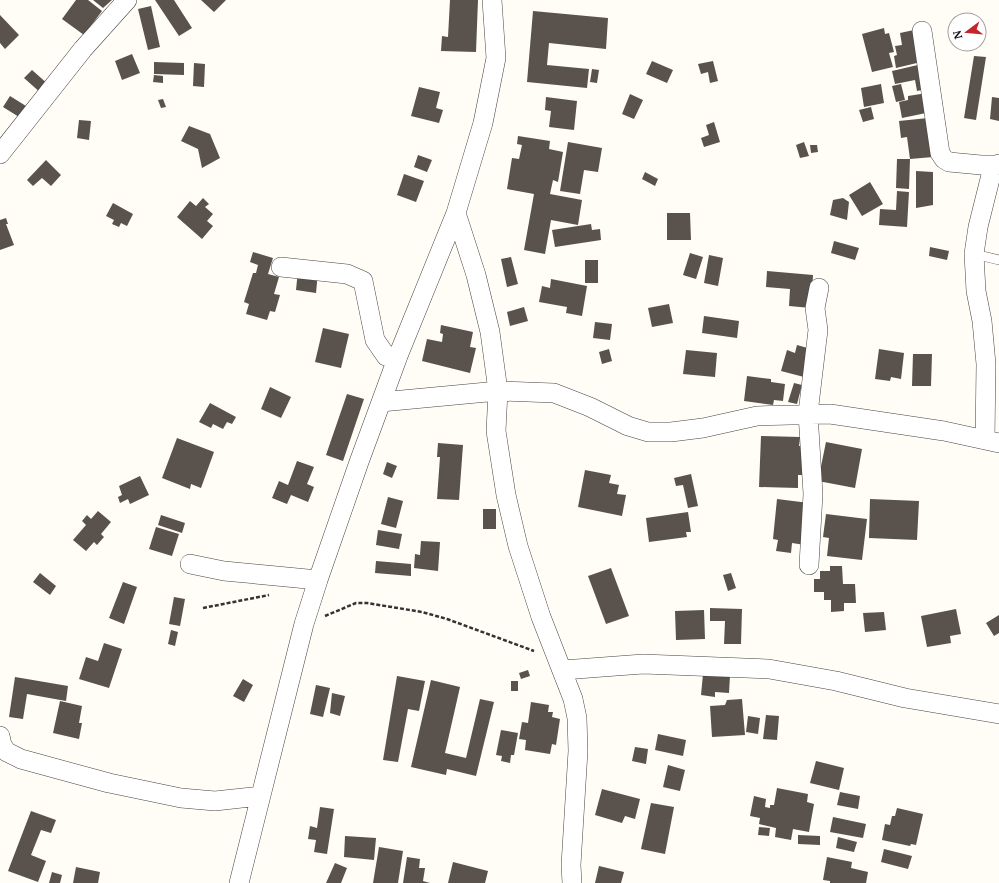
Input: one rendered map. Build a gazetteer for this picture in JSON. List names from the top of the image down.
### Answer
{
  "north": "left"
}
